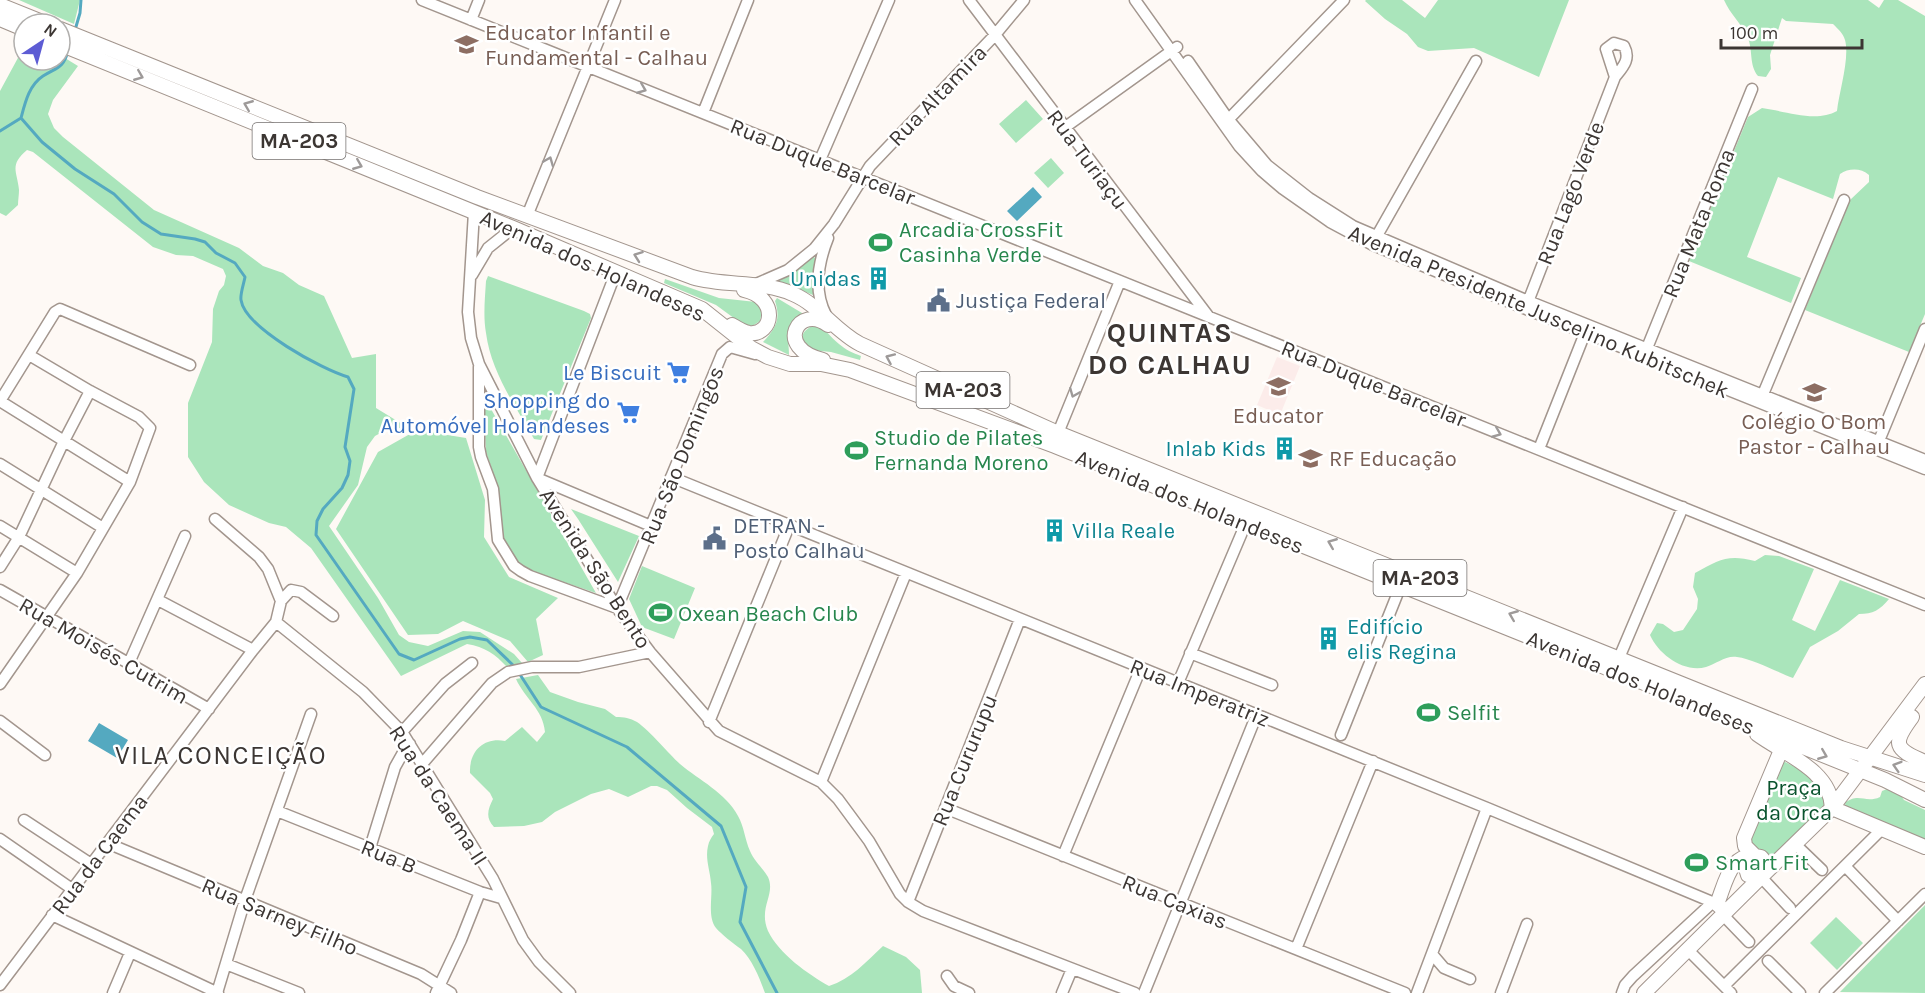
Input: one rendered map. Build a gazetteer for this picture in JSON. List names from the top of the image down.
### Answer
{
  "streets": {
    "main road": ["MA-203", "Avenida dos Holandeses"],
    "street": [
      "Rua Altamira",
      "Rua Turiaçu",
      "Rua Duque Barcelar",
      "Rua Lago Verde",
      "Rua Mata Roma",
      "Avenida Presidente Juscelino Kubitschek",
      "Rua São Domingos",
      "Avenida São Bento",
      "Rua Moisés Cutrim",
      "Rua Imperatriz",
      "Rua Cururupu",
      "Rua da Caema II",
      "Rua da Caema",
      "Rua B",
      "Rua Caxias",
      "Rua Sarney Filho"
    ]
  },
  "crossings": [
    ["Rua Altamira", "Rua Turiaçu"],
    ["Rua Altamira", "Rua Duque Barcelar"],
    ["Rua Altamira", "Avenida dos Holandeses"],
    ["Rua Turiaçu", "Rua Duque Barcelar"],
    ["Rua Lago Verde", "Avenida Presidente Juscelino Kubitschek"],
    ["Rua Mata Roma", "Avenida Presidente Juscelino Kubitschek"],
    ["Avenida dos Holandeses", "Rua São Domingos"],
    ["Avenida dos Holandeses", "Avenida São Bento"],
    ["Rua São Domingos", "Avenida São Bento"],
    ["Rua São Domingos", "Rua Imperatriz"],
    ["Avenida São Bento", "Rua Cururupu"],
    ["Rua Moisés Cutrim", "Rua da Caema"],
    ["Rua Imperatriz", "Rua Cururupu"],
    ["Rua Cururupu", "Rua Caxias"],
    ["Rua da Caema II", "Rua da Caema"],
    ["Rua da Caema II", "Rua B"],
    ["Rua da Caema", "Rua Sarney Filho"]
  ],
  "districts": ["QUINTAS DO CALHAU", "VILA CONCEIÇÃO"],
  "parks": ["Praça da Orca"],
  "places": {
    "school or university": [
      "Educator Infantil e Fundamental - Calhau",
      "Educator",
      "Colégio O Bom Pastor - Calhau",
      "RF Educação"
    ],
    "sports": [
      "Arcadia CrossFit Casinha Verde",
      "Studio de Pilates Fernanda Moreno",
      "Oxean Beach Club",
      "Selfit",
      "Smart Fit"
    ],
    "building": [
      "Unidas",
      "Inlab Kids",
      "Villa Reale",
      "Edifício elis Regina"
    ],
    "public building": ["Justiça Federal", "DETRAN - Posto Calhau"],
    "supermarket": ["Le Biscuit", "Shopping do Automóvel Holandeses"]
  },
  "scale_bar": "100 m",
  "north": "top right"
}
